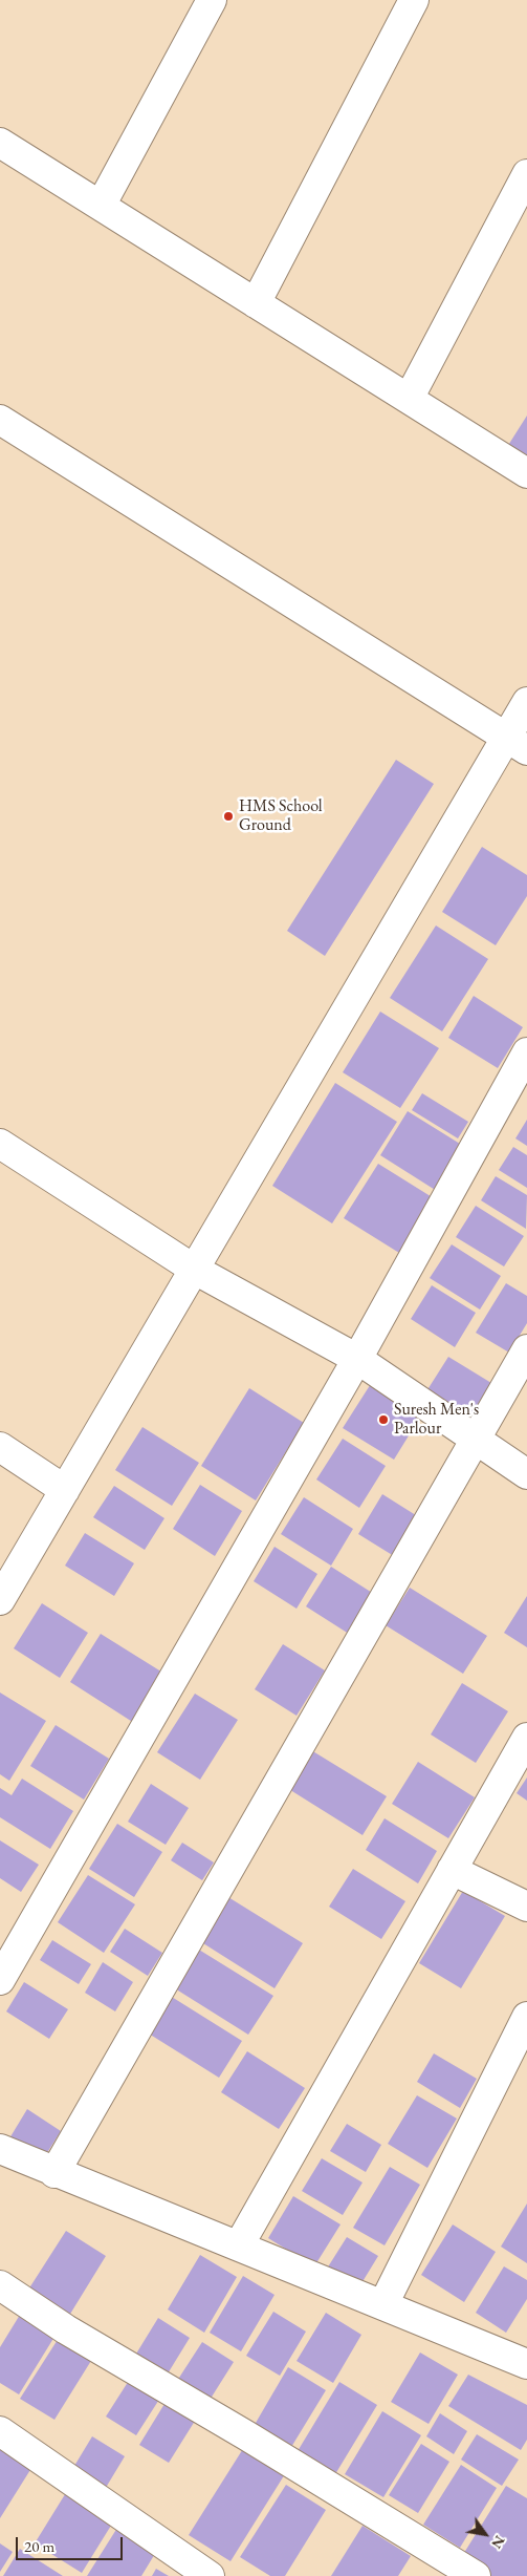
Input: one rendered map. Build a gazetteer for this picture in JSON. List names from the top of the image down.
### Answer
{
  "places": ["HMS School Ground", "Suresh Men's Parlour"],
  "scale_bar": "20 m",
  "north": "bottom right"
}
